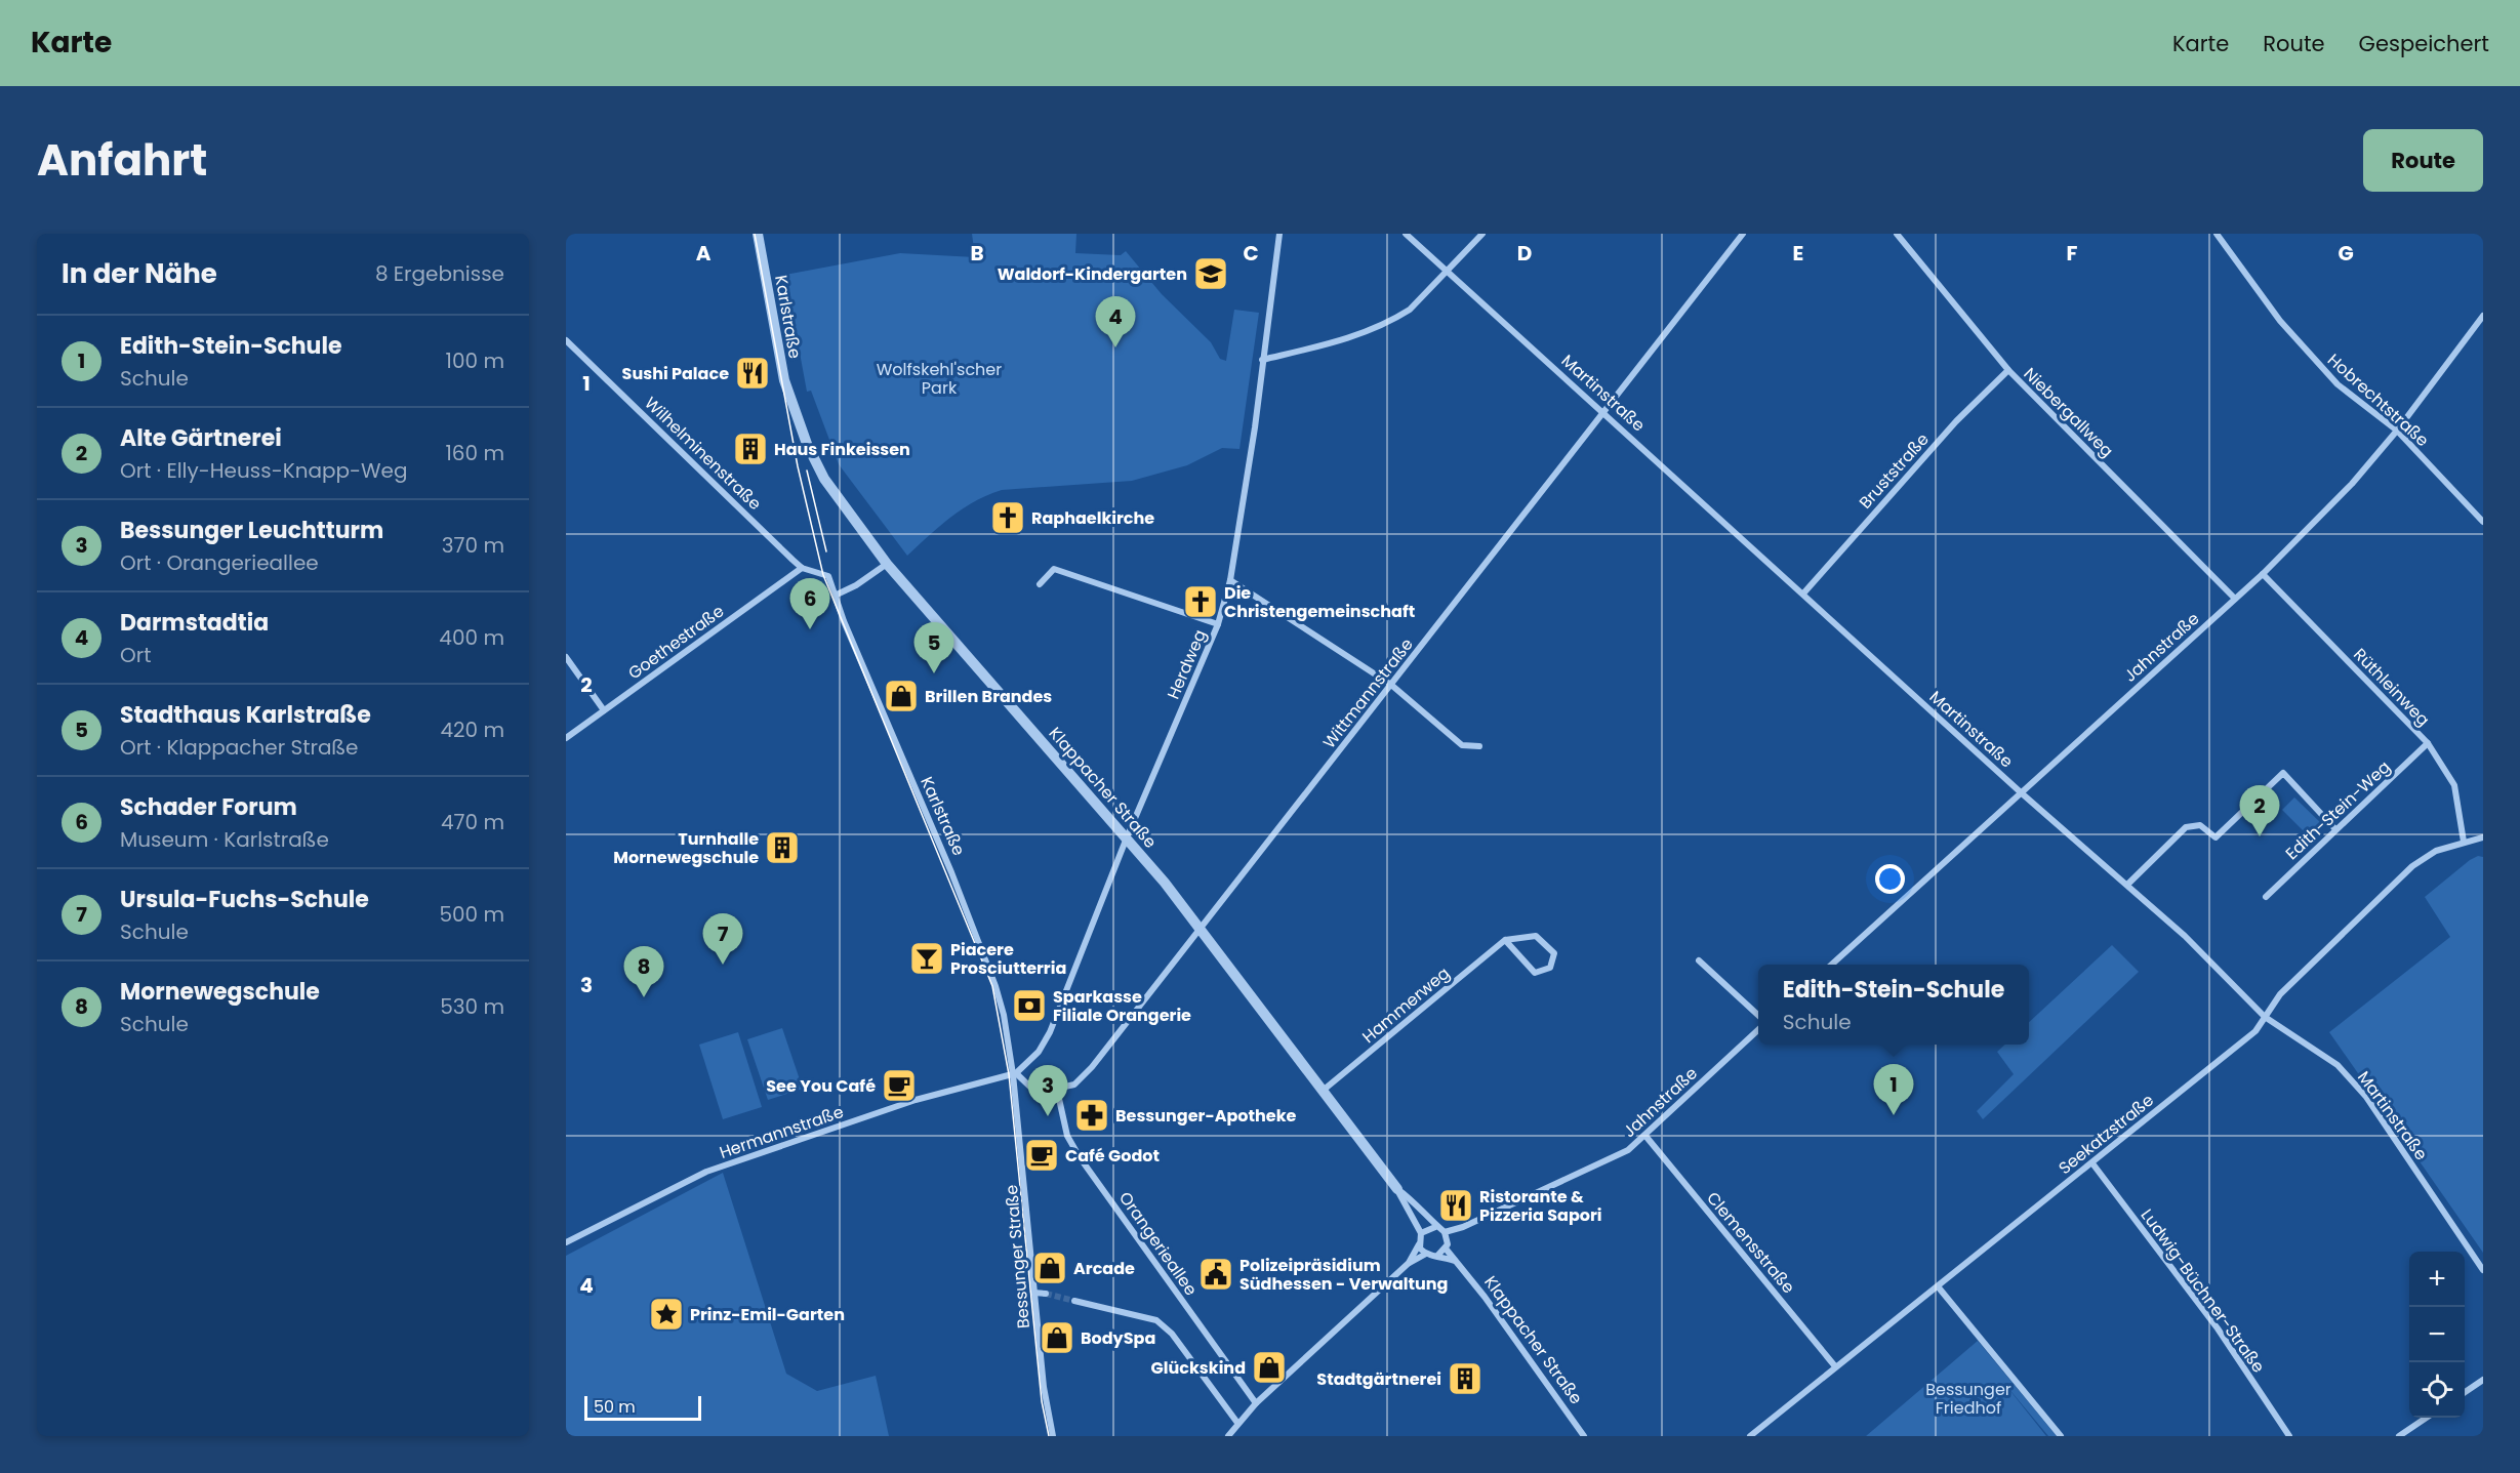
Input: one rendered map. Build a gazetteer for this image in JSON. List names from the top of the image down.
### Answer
{
  "streets": {
    "street": [
      "Karlstraße",
      "Martinstraße",
      "Hobrechtstraße",
      "Niebergallweg",
      "Wilhelminenstraße",
      "Bruststraße",
      "Goethestraße",
      "Jahnstraße",
      "Herdweg",
      "Rüthleinweg",
      "Wittmannstraße",
      "Klappacher Straße",
      "Edith-Stein-Weg",
      "Hammerweg",
      "Hermannstraße",
      "Seekatzstraße",
      "Clemensstraße",
      "Orangerieallee",
      "Bessunger Straße",
      "Ludwig-Büchner-Straße"
    ]
  },
  "crossings": [
    ["Karlstraße", "Wilhelminenstraße"],
    ["Karlstraße", "Herdweg"],
    ["Karlstraße", "Klappacher Straße"],
    ["Karlstraße", "Hermannstraße"],
    ["Karlstraße", "Bessunger Straße"],
    ["Martinstraße", "Bruststraße"],
    ["Martinstraße", "Jahnstraße"],
    ["Martinstraße", "Wittmannstraße"],
    ["Martinstraße", "Seekatzstraße"],
    ["Hobrechtstraße", "Jahnstraße"],
    ["Niebergallweg", "Bruststraße"],
    ["Niebergallweg", "Jahnstraße"],
    ["Wilhelminenstraße", "Goethestraße"],
    ["Jahnstraße", "Rüthleinweg"],
    ["Jahnstraße", "Klappacher Straße"],
    ["Jahnstraße", "Clemensstraße"],
    ["Herdweg", "Klappacher Straße"],
    ["Herdweg", "Hermannstraße"],
    ["Herdweg", "Bessunger Straße"],
    ["Rüthleinweg", "Edith-Stein-Weg"],
    ["Rüthleinweg", "Seekatzstraße"],
    ["Wittmannstraße", "Klappacher Straße"],
    ["Wittmannstraße", "Orangerieallee"],
    ["Klappacher Straße", "Hammerweg"],
    ["Hermannstraße", "Bessunger Straße"],
    ["Seekatzstraße", "Clemensstraße"],
    ["Seekatzstraße", "Ludwig-Büchner-Straße"]
  ],
  "parks": ["Wolfskehl'scher Park", "Bessunger Friedhof"],
  "places": {
    "school or university": ["Waldorf-Kindergarten"],
    "restaurant": ["Sushi Palace", "Ristorante & Pizzeria Sapori"],
    "building": ["Haus Finkeissen", "Turnhalle Mornewegschule", "Stadtgärtnerei"],
    "church": ["Raphaelkirche", "Die Christengemeinschaft"],
    "shop": [
      "Brillen Brandes",
      "Arcade",
      "BodySpa",
      "Glückskind"
    ],
    "bar": ["Piacere Prosciutterria"],
    "bank": ["Sparkasse Filiale Orangerie"],
    "cafe": ["See You Café", "Café Godot"],
    "pharmacy": ["Bessunger-Apotheke"],
    "public building": ["Polizeipräsidium Südhessen - Verwaltung"],
    "place": ["Prinz-Emil-Garten"]
  },
  "scale_bar": "50 m",
  "page": {
    "header": "Karte",
    "nav": ["Karte", "Route", "Gespeichert"],
    "title": "Anfahrt",
    "buttons": "Route",
    "heading": ["In der Nähe", "8 Ergebnisse"],
    "pins": [
      "4",
      "6",
      "5",
      "2",
      "7",
      "8",
      "1",
      "3"
    ],
    "list": [
      {
        "mark": "1",
        "name": "Edith-Stein-Schule",
        "note": "Schule",
        "value": "100 m"
      },
      {
        "mark": "2",
        "name": "Alte Gärtnerei",
        "note": "Ort · Elly-Heuss-Knapp-Weg",
        "value": "160 m"
      },
      {
        "mark": "3",
        "name": "Bessunger Leuchtturm",
        "note": "Ort · Orangerieallee",
        "value": "370 m"
      },
      {
        "mark": "4",
        "name": "Darmstadtia",
        "note": "Ort",
        "value": "400 m"
      },
      {
        "mark": "5",
        "name": "Stadthaus Karlstraße",
        "note": "Ort · Klappacher Straße",
        "value": "420 m"
      },
      {
        "mark": "6",
        "name": "Schader Forum",
        "note": "Museum · Karlstraße",
        "value": "470 m"
      },
      {
        "mark": "7",
        "name": "Ursula-Fuchs-Schule",
        "note": "Schule",
        "value": "500 m"
      },
      {
        "mark": "8",
        "name": "Mornewegschule",
        "note": "Schule",
        "value": "530 m"
      }
    ],
    "popup": ["Edith-Stein-Schule", "Schule"],
    "map_buttons": ["+", "−"],
    "scale": "50 m"
  },
  "grid": {
    "columns": [
      "A",
      "B",
      "C",
      "D",
      "E",
      "F",
      "G"
    ],
    "rows": [
      "1",
      "2",
      "3",
      "4"
    ]
  }
}
